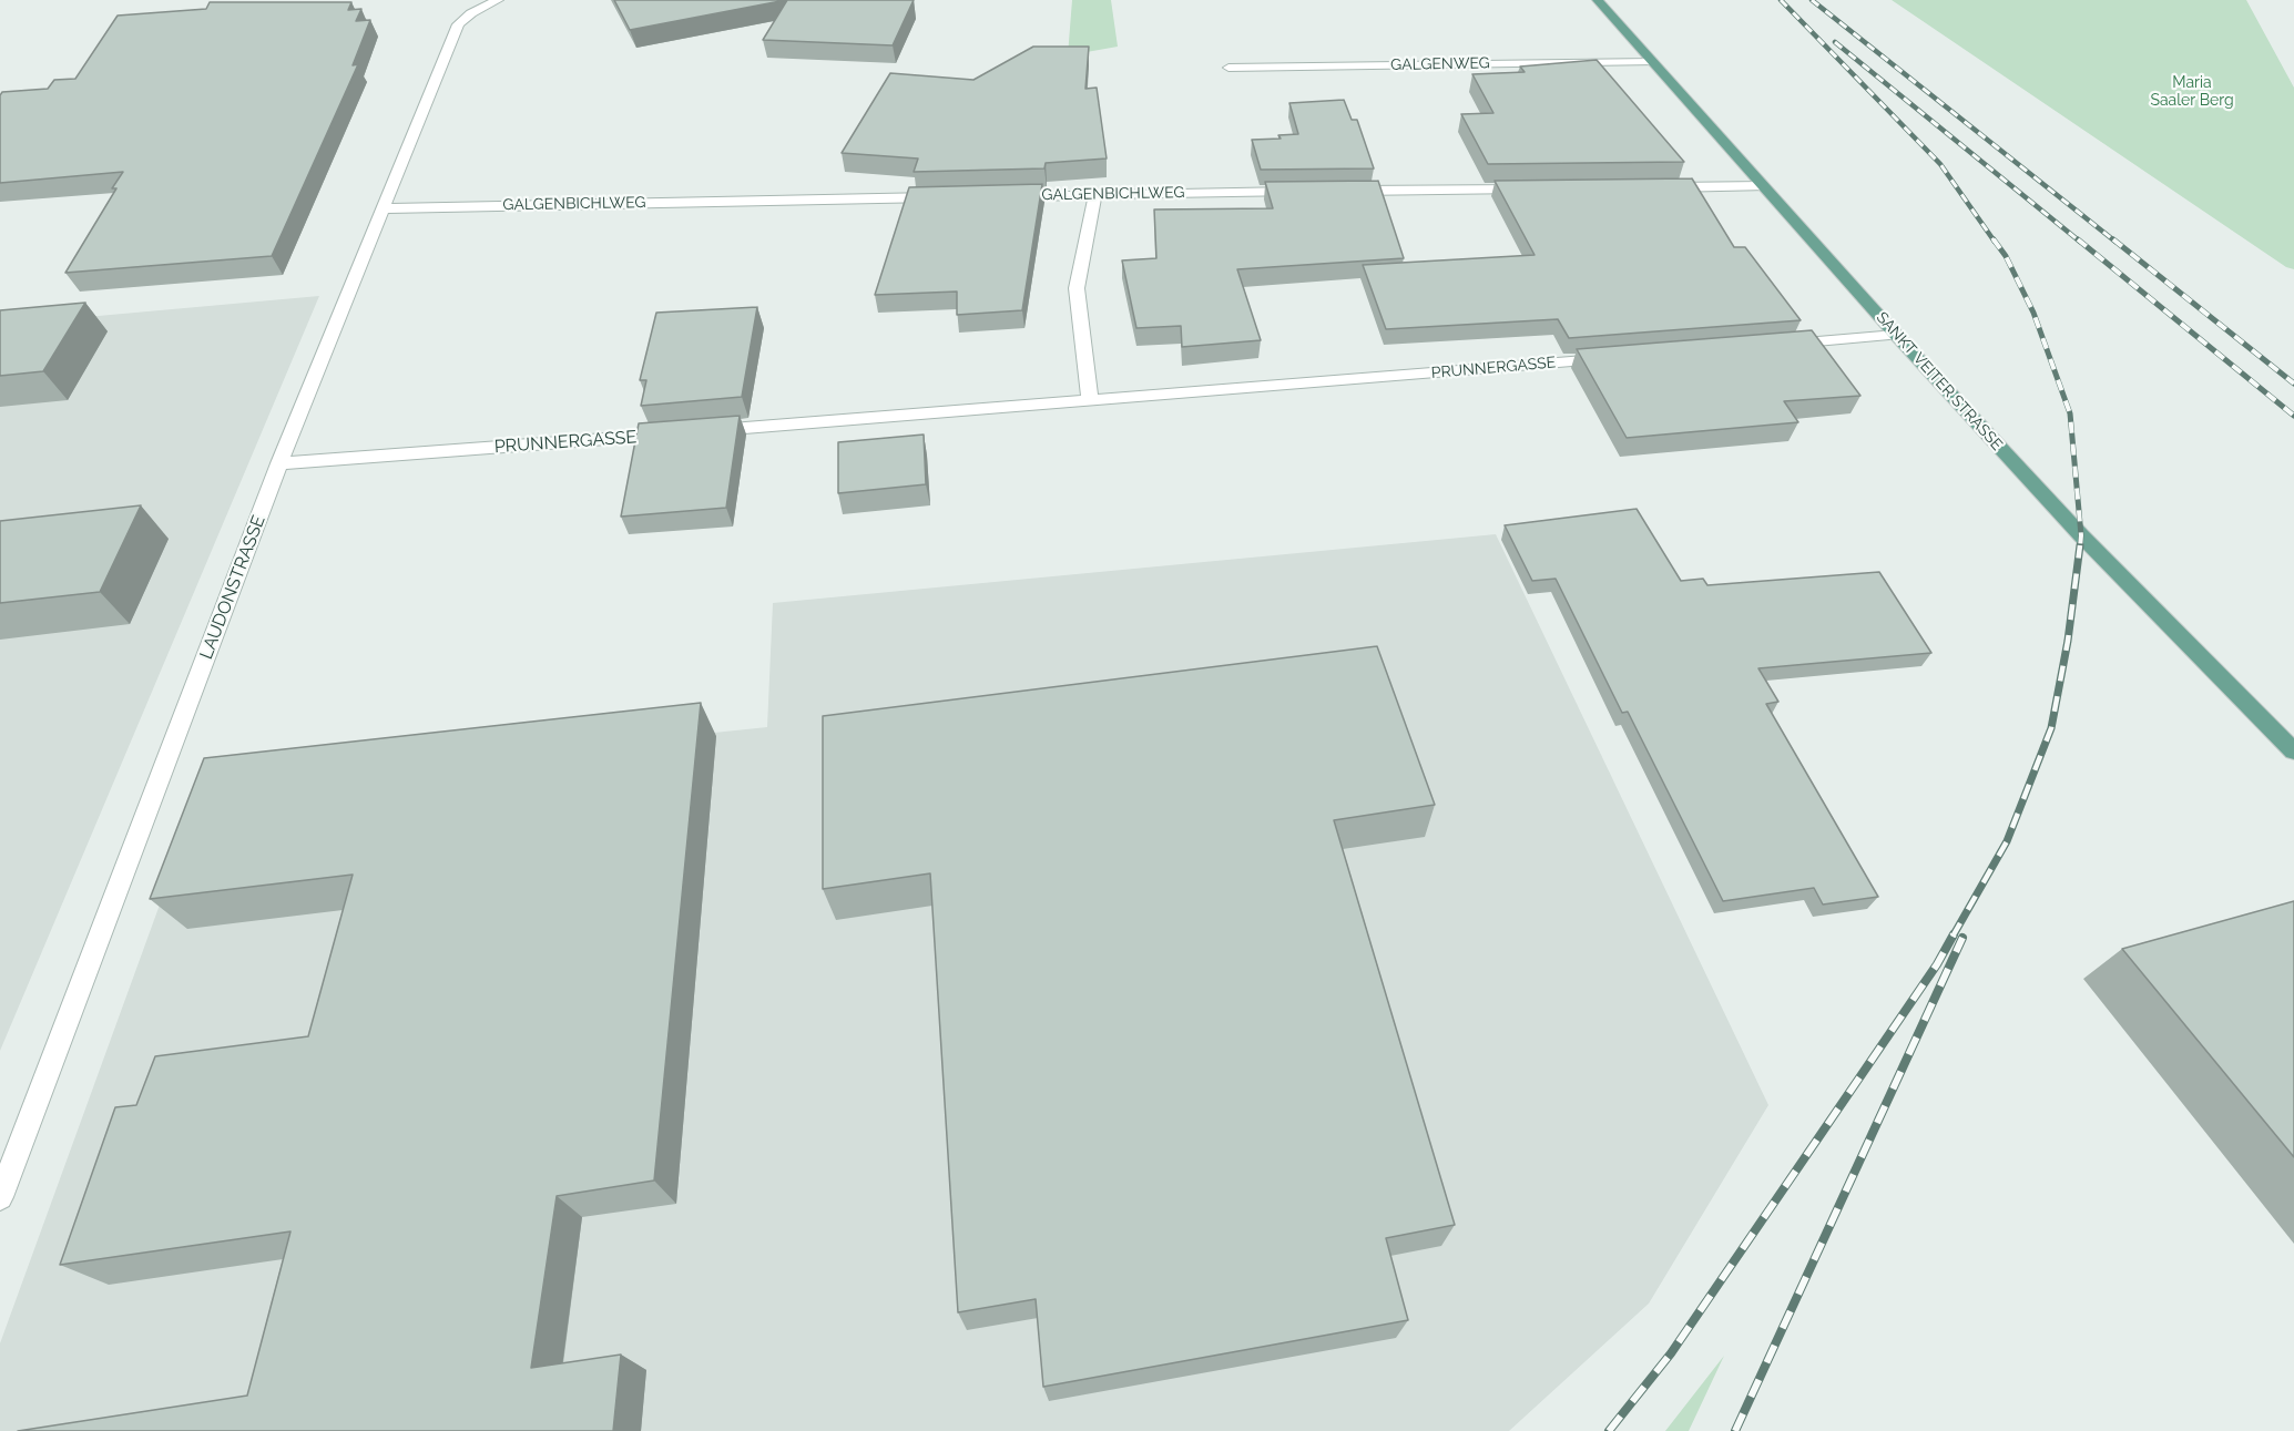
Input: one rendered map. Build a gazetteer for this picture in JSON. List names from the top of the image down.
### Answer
{
  "streets": {
    "main road": ["SANKT VEITER STRASSE"],
    "street": [
      "GALGENWEG",
      "GALGENBICHLWEG",
      "PRUNNERGASSE",
      "LAUDONSTRASSE"
    ]
  },
  "crossings": [
    ["GALGENWEG", "SANKT VEITER STRASSE"],
    ["GALGENBICHLWEG", "LAUDONSTRASSE"],
    ["PRUNNERGASSE", "LAUDONSTRASSE"]
  ],
  "parks": ["Maria Saaler Berg"]
}
